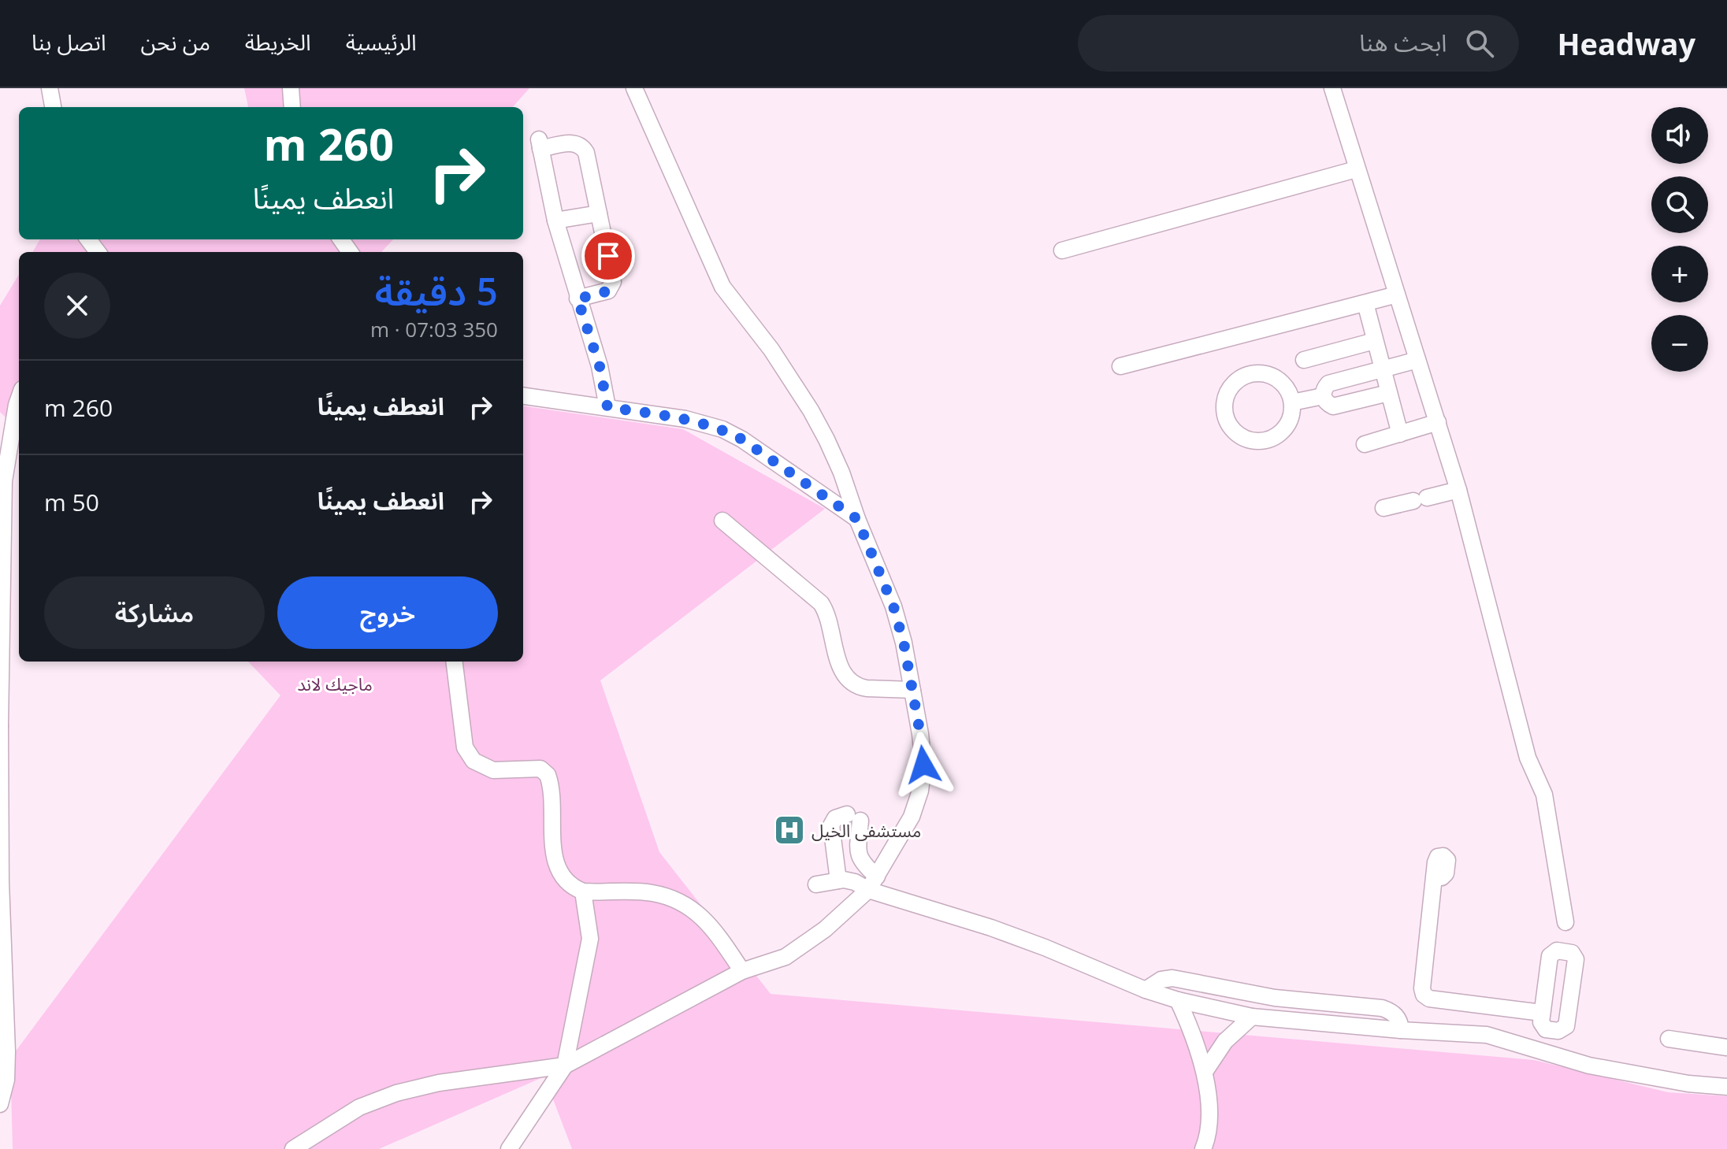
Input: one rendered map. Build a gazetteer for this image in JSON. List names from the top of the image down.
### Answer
{
  "parks": ["ماجيك لاند"],
  "places": {
    "hospital": ["مستشفى الخيل"]
  },
  "page": {
    "header": "Headway",
    "search": "ابحث هنا",
    "nav": [
      "الرئيسية",
      "الخريطة",
      "من نحن",
      "اتصل بنا"
    ],
    "map_buttons": ["+", "−"],
    "turn": ["260 m", "انعطف يمينًا"],
    "heading": ["5 دقيقة", "350 m · 07:03"],
    "list": [
      {
        "name": "انعطف يمينًا",
        "value": "260 m"
      },
      {
        "name": "انعطف يمينًا",
        "value": "50 m"
      }
    ],
    "buttons": ["خروج", "مشاركة"]
  }
}
